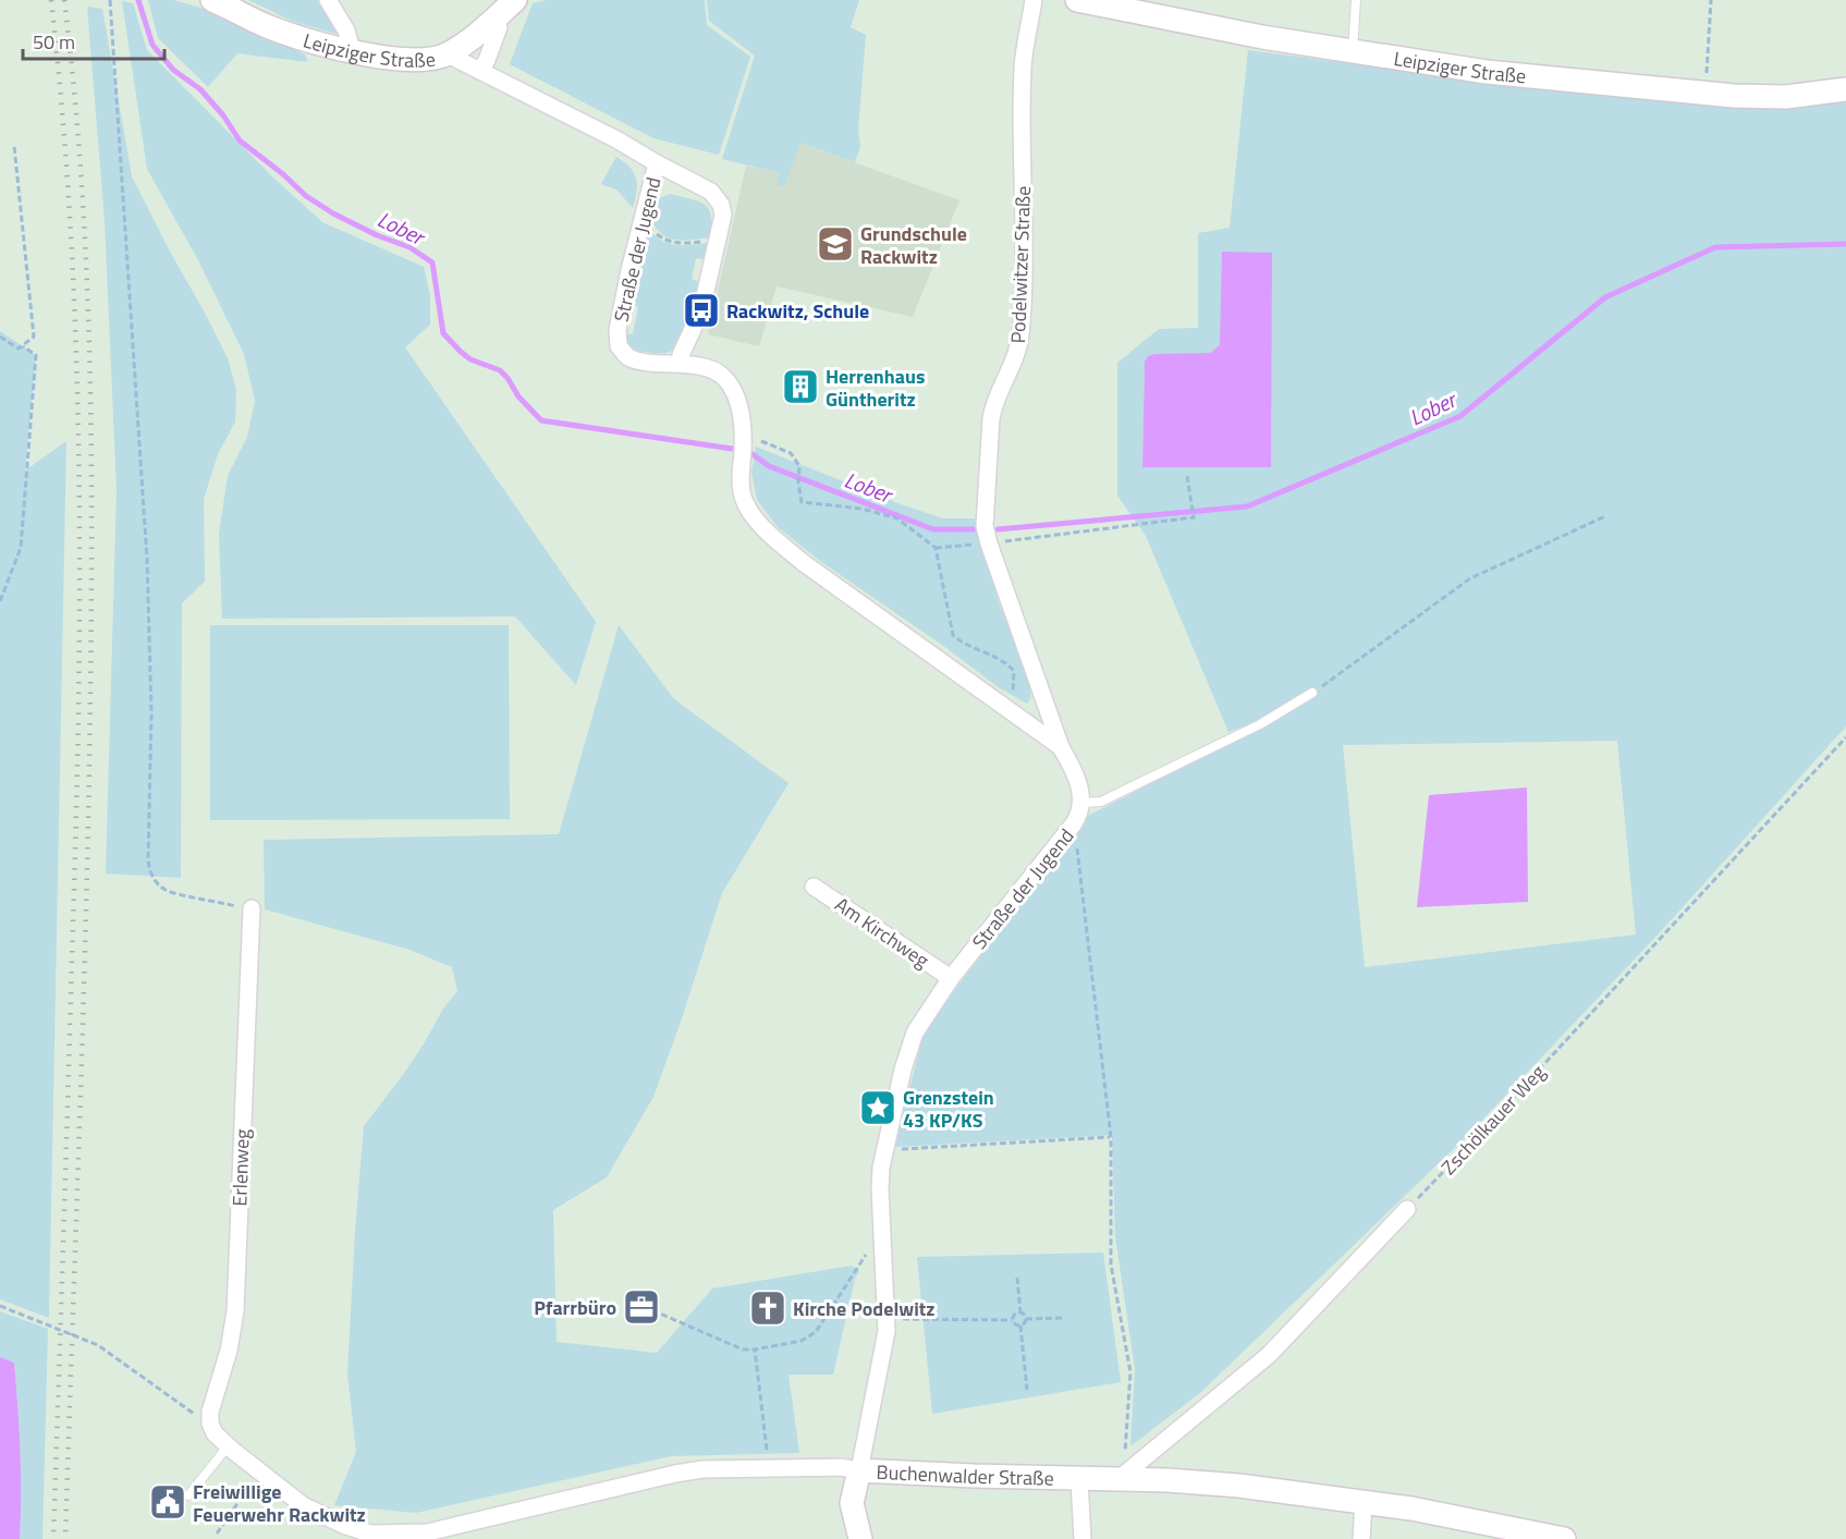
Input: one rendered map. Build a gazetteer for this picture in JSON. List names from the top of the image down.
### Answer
{
  "streets": {
    "street": [
      "Leipziger Straße",
      "Straße der Jugend",
      "Podelwitzer Straße",
      "Am Kirchweg",
      "Erlenweg",
      "Buchenwalder Straße"
    ],
    "path": ["Zschölkauer Weg"]
  },
  "crossings": [
    ["Leipziger Straße", "Straße der Jugend"],
    ["Straße der Jugend", "Podelwitzer Straße"],
    ["Straße der Jugend", "Am Kirchweg"],
    ["Straße der Jugend", "Buchenwalder Straße"],
    ["Erlenweg", "Buchenwalder Straße"]
  ],
  "water": ["Lober"],
  "places": {
    "school or university": ["Grundschule Rackwitz"],
    "bus stop": ["Rackwitz, Schule"],
    "building": ["Herrenhaus Güntheritz"],
    "place": ["Grenzstein 43 KP/KS"],
    "office": ["Pfarrbüro"],
    "church": ["Kirche Podelwitz"],
    "public building": ["Freiwillige Feuerwehr Rackwitz"]
  },
  "scale_bar": "50 m"
}
